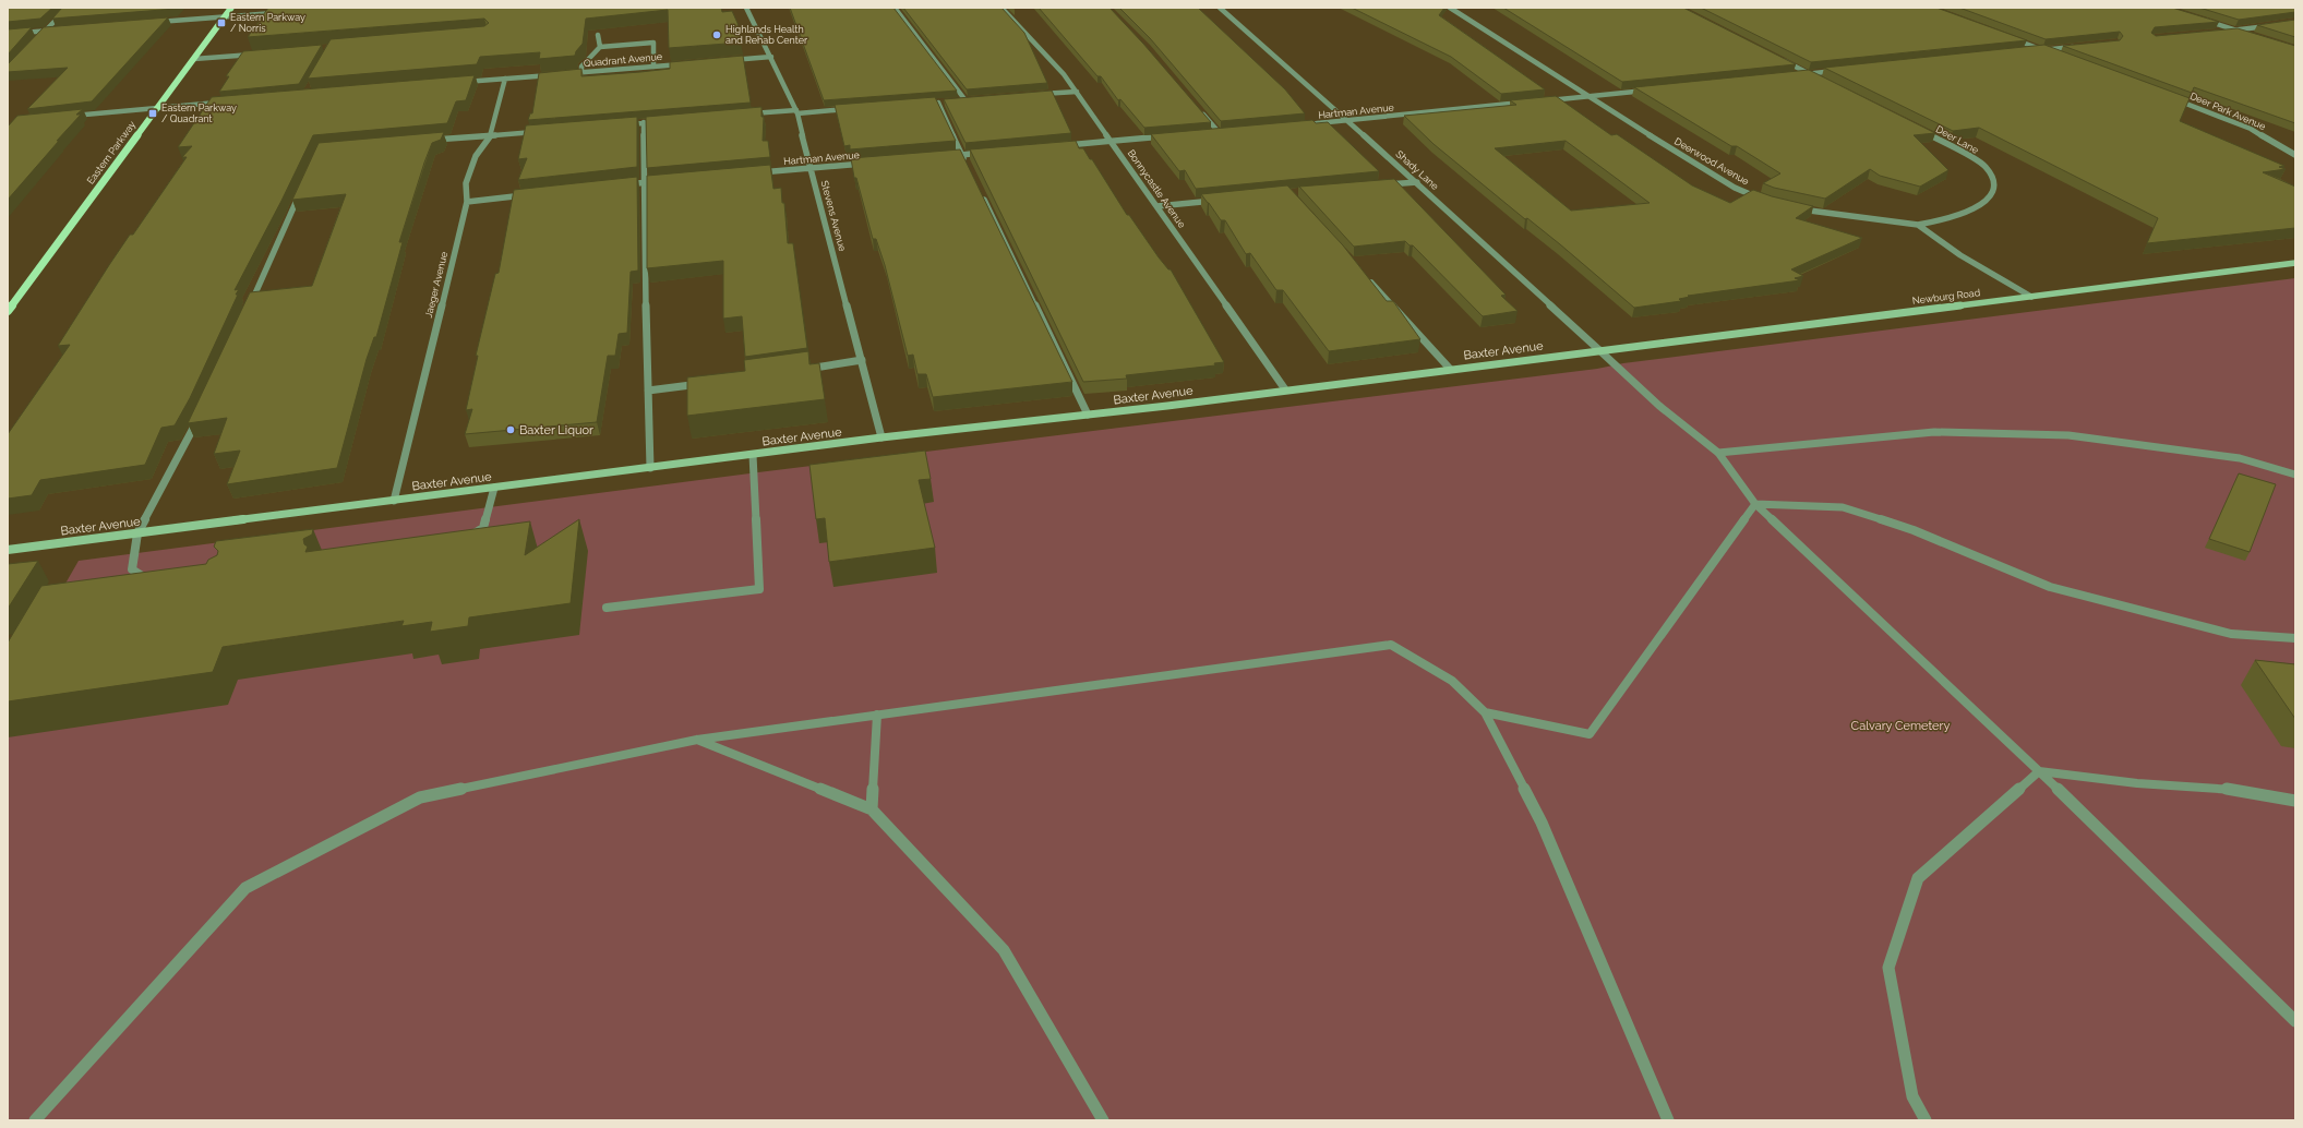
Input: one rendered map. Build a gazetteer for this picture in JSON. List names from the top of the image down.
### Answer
{
  "streets": {
    "main road": ["Eastern Parkway", "Newburg Road", "Baxter Avenue"],
    "street": [
      "Quadrant Avenue",
      "Hartman Avenue",
      "Deer Park Avenue",
      "Deer Lane",
      "Deerwood Avenue",
      "Shady Lane",
      "Bonnycastle Avenue",
      "Stevens Avenue",
      "Jaeger Avenue"
    ]
  },
  "crossings": [
    ["Hartman Avenue", "Shady Lane"],
    ["Hartman Avenue", "Stevens Avenue"],
    ["Shady Lane", "Newburg Road"],
    ["Shady Lane", "Baxter Avenue"],
    ["Bonnycastle Avenue", "Baxter Avenue"],
    ["Stevens Avenue", "Baxter Avenue"],
    ["Jaeger Avenue", "Baxter Avenue"],
    ["Newburg Road", "Baxter Avenue"]
  ],
  "parks": ["Calvary Cemetery"],
  "places": {
    "transit": ["Eastern Parkway / Norris", "Eastern Parkway / Quadrant"],
    "other": ["Highlands Health and Rehab Center", "Baxter Liquor"]
  }
}
